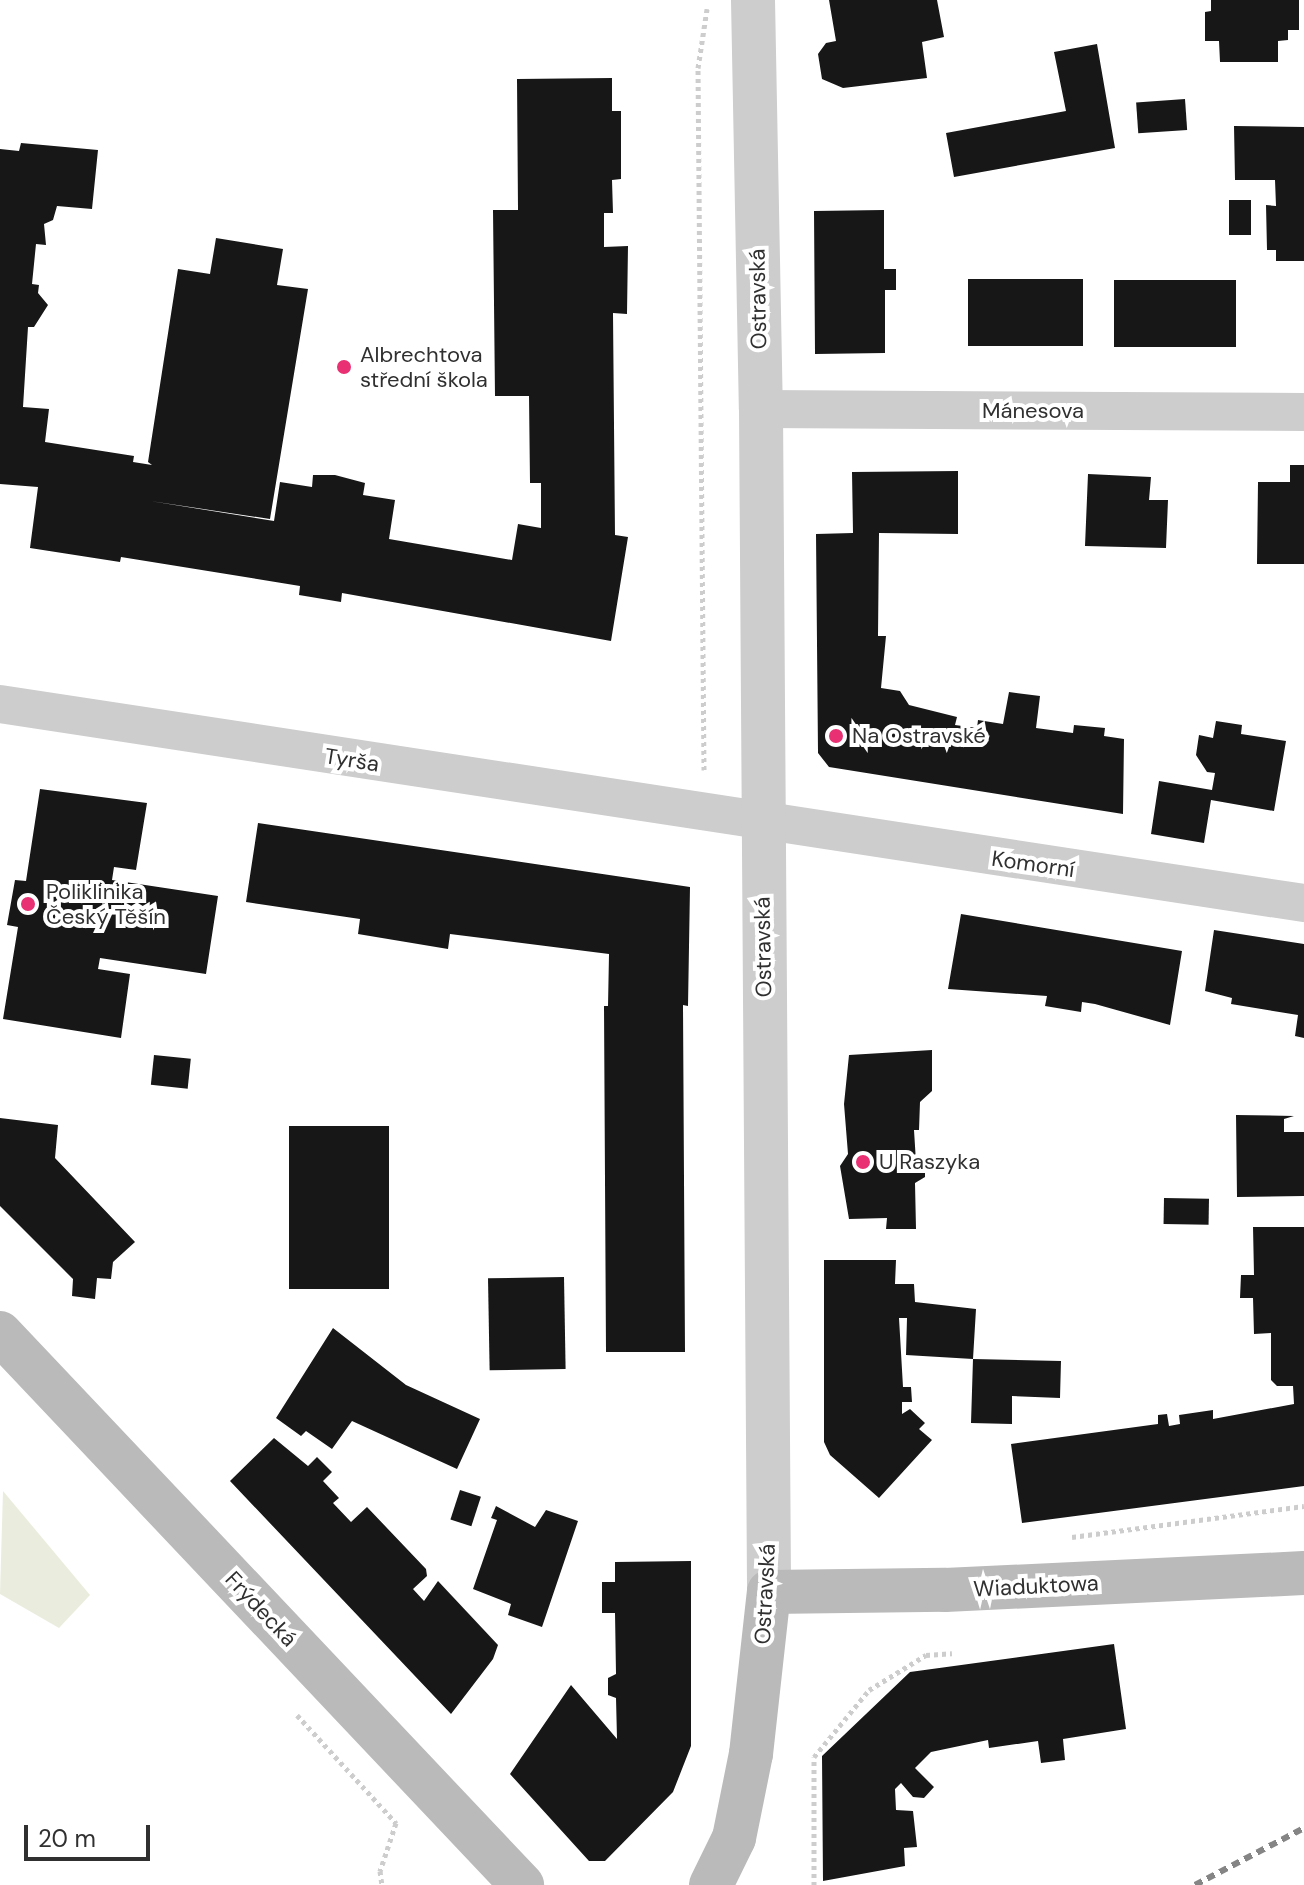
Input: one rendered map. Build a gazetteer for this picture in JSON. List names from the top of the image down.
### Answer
{
  "streets": {
    "main road": ["Ostravská", "Wiaduktowa", "Frýdecká"],
    "street": ["Mánesova", "Tyrša", "Komorní"]
  },
  "crossings": [
    ["Ostravská", "Mánesova"],
    ["Ostravská", "Tyrša"],
    ["Ostravská", "Komorní"],
    ["Ostravská", "Wiaduktowa"],
    ["Tyrša", "Komorní"]
  ],
  "places": [
    "Albrechtova střední škola",
    "Na Ostravské",
    "Poliklinika Český Těšín",
    "U Raszyka"
  ],
  "scale_bar": "20 m"
}
